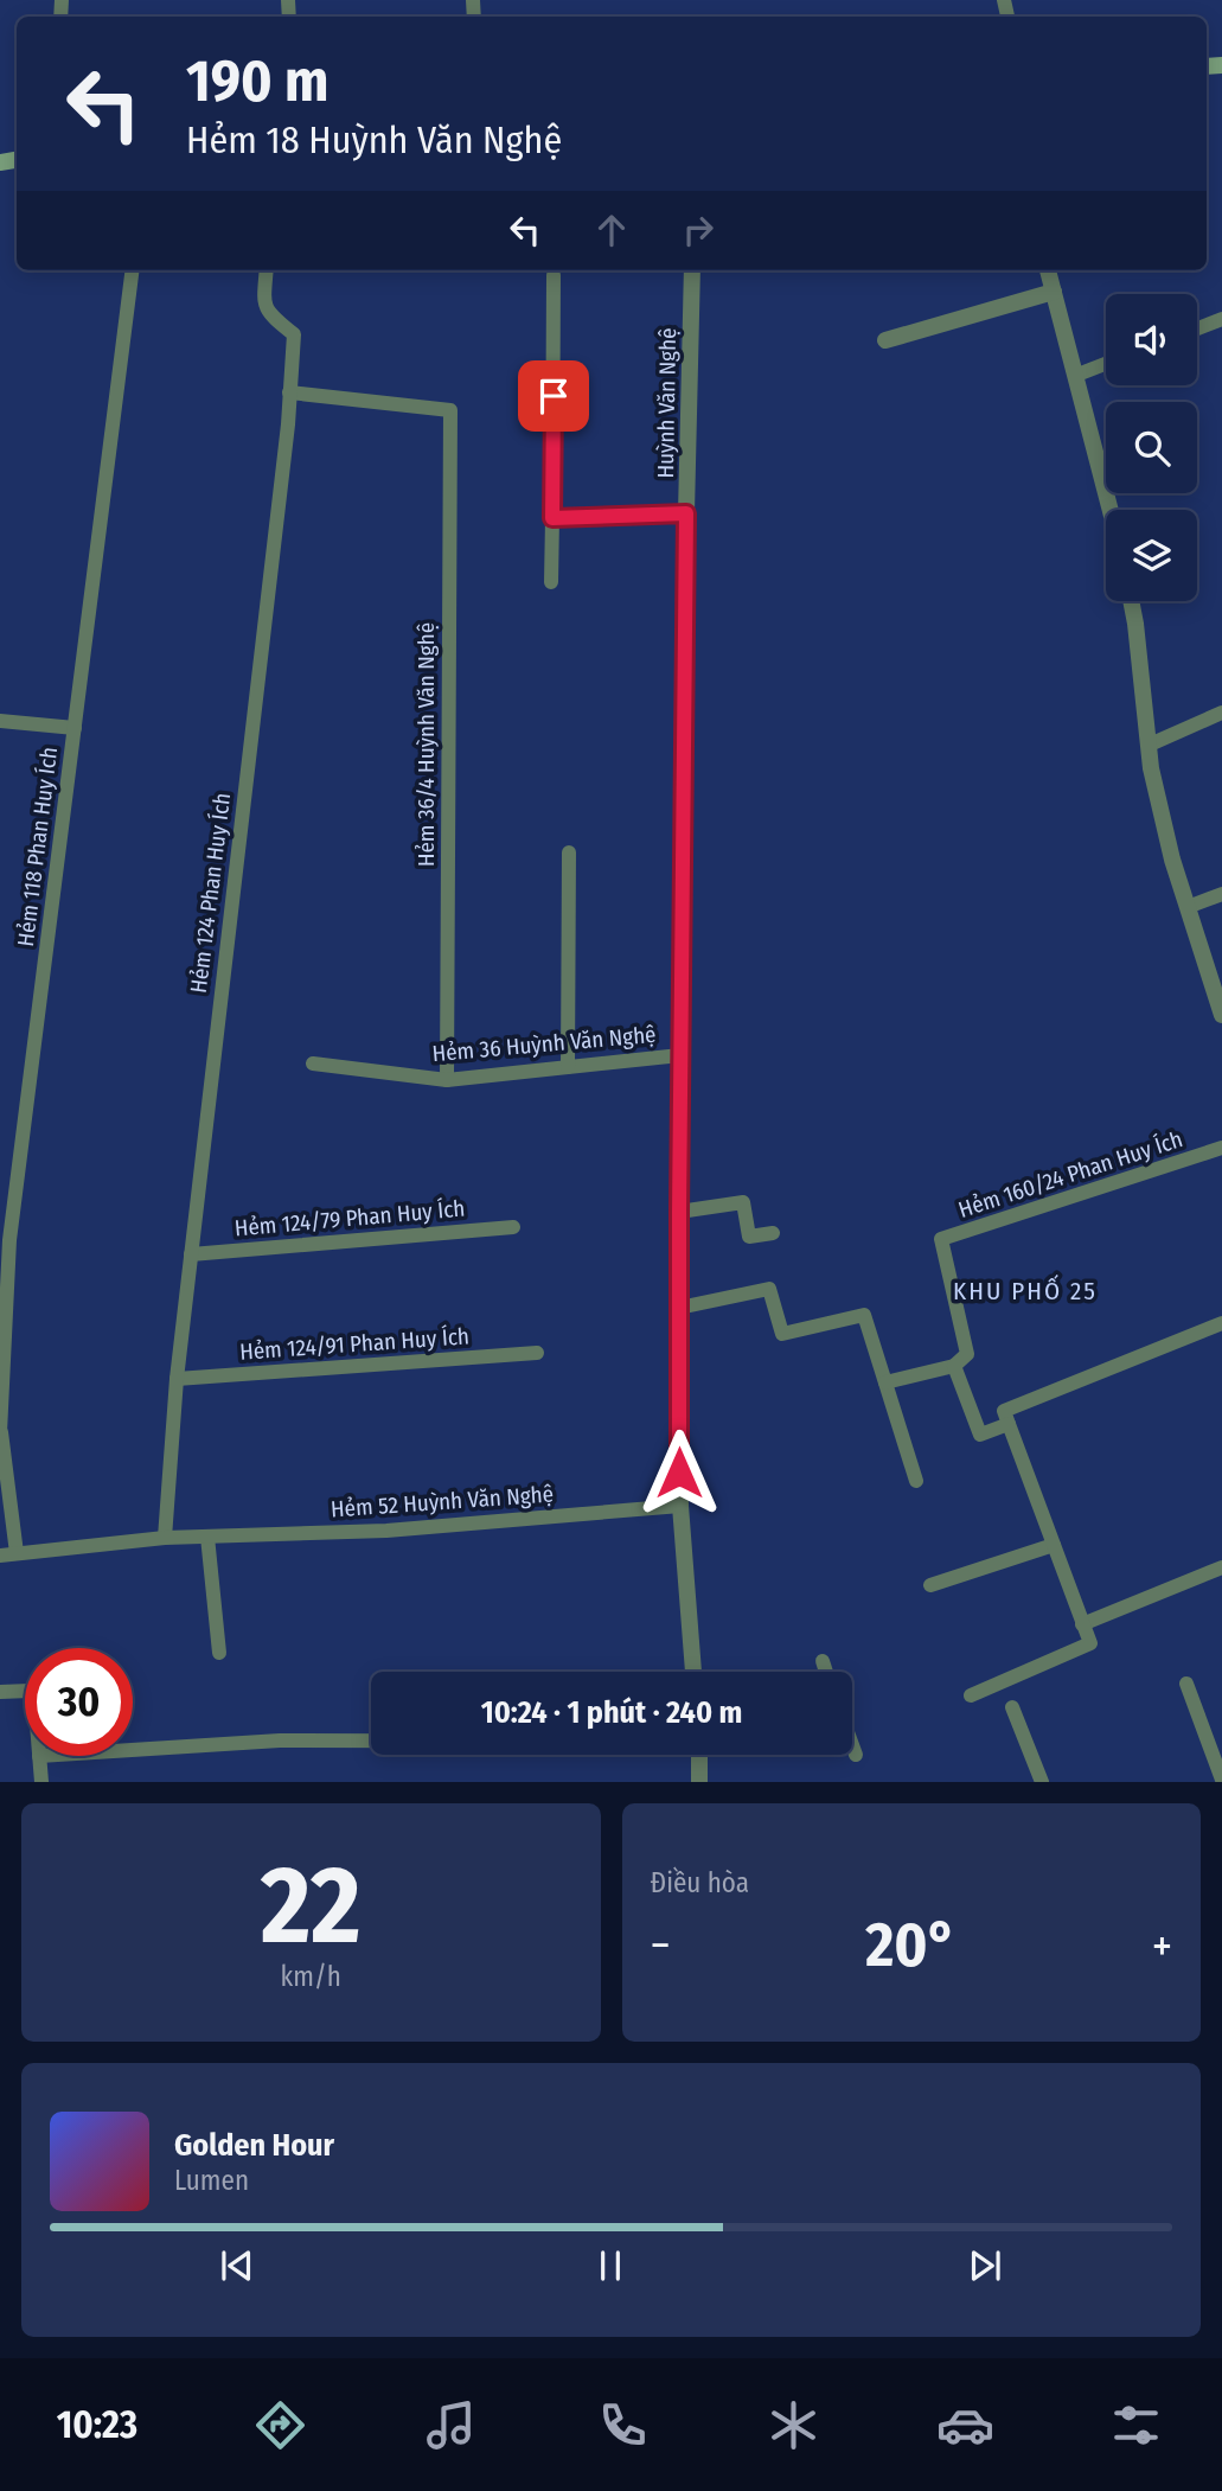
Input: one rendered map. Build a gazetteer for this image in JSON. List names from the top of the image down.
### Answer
{
  "streets": {
    "street": ["Huỳnh Văn Nghệ"],
    "lane": [
      "Hẻm 36/4 Huỳnh Văn Nghệ",
      "Hẻm 118 Phan Huy Ích",
      "Hẻm 124 Phan Huy Ích",
      "Hẻm 36 Huỳnh Văn Nghệ",
      "Hẻm 160/24 Phan Huy Ích",
      "Hẻm 124/79 Phan Huy Ích",
      "Hẻm 124/91 Phan Huy Ích",
      "Hẻm 52 Huỳnh Văn Nghệ"
    ]
  },
  "crossings": [
    ["Huỳnh Văn Nghệ", "Hẻm 36 Huỳnh Văn Nghệ"],
    ["Huỳnh Văn Nghệ", "Hẻm 52 Huỳnh Văn Nghệ"],
    ["Hẻm 36/4 Huỳnh Văn Nghệ", "Hẻm 124 Phan Huy Ích"],
    ["Hẻm 36/4 Huỳnh Văn Nghệ", "Hẻm 36 Huỳnh Văn Nghệ"],
    ["Hẻm 124 Phan Huy Ích", "Hẻm 124/79 Phan Huy Ích"],
    ["Hẻm 124 Phan Huy Ích", "Hẻm 124/91 Phan Huy Ích"],
    ["Hẻm 124 Phan Huy Ích", "Hẻm 52 Huỳnh Văn Nghệ"]
  ],
  "districts": ["KHU PHỐ 25"],
  "page": {
    "turn": ["190 m", "Hẻm 18 Huỳnh Văn Nghệ"],
    "limit": "30",
    "trip": "10:24 · 1 phút · 240 m",
    "tile": [
      ["22", "km/h"],
      "Điều hòa"
    ],
    "heat": ["−", "20°", "+"],
    "song": ["Golden Hour", "Lumen"],
    "tabs": "10:23"
  }
}
